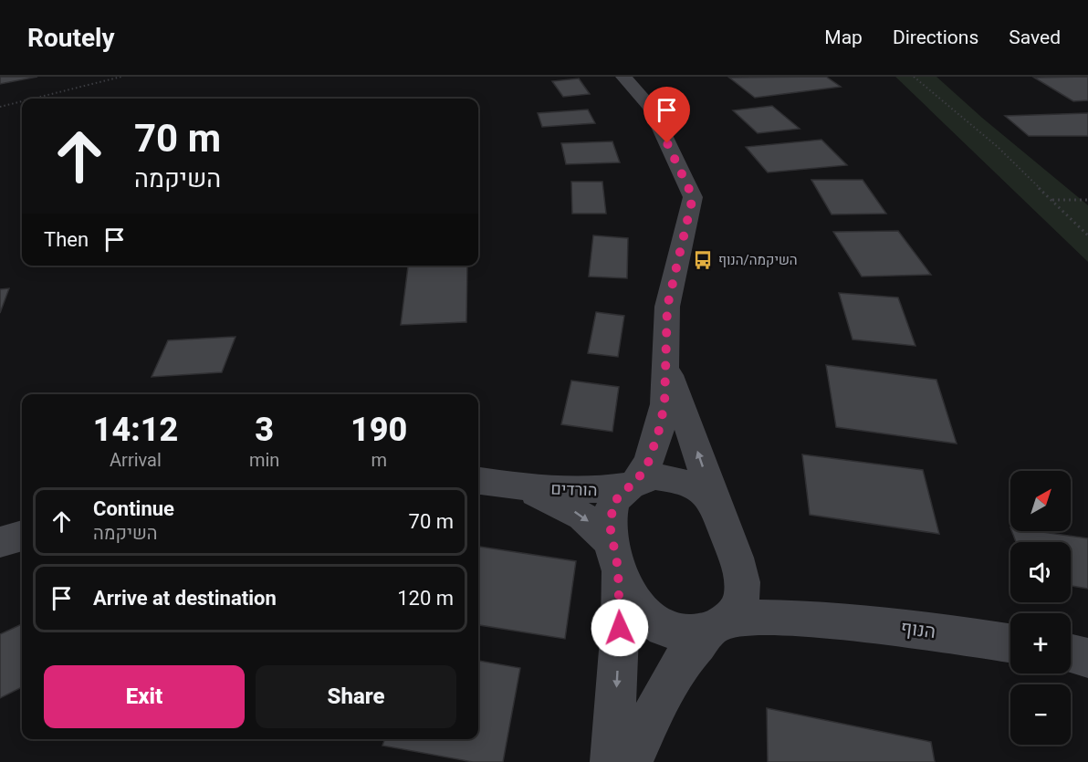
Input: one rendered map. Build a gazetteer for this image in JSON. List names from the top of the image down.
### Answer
{
  "streets": {
    "street": ["הורדים", "הנוף"]
  },
  "crossings": [
    ["הורדים", "הנוף"]
  ],
  "one_way": ["הורדים"],
  "places": {
    "bus stop": ["השיקמה/הנוף"]
  },
  "north": "top right",
  "page": {
    "header": "Routely",
    "nav": ["Map", "Directions", "Saved"],
    "turn": ["70 m", "השיקמה"],
    "then": "Then",
    "eta": [
      "14:12",
      "Arrival",
      "3",
      "min",
      "190",
      "m"
    ],
    "map_buttons": ["+", "−"],
    "list": [
      {
        "name": "Continue",
        "note": "השיקמה",
        "value": "70 m"
      },
      {
        "name": "Arrive at destination",
        "value": "120 m"
      }
    ],
    "buttons": ["Exit", "Share"]
  }
}
